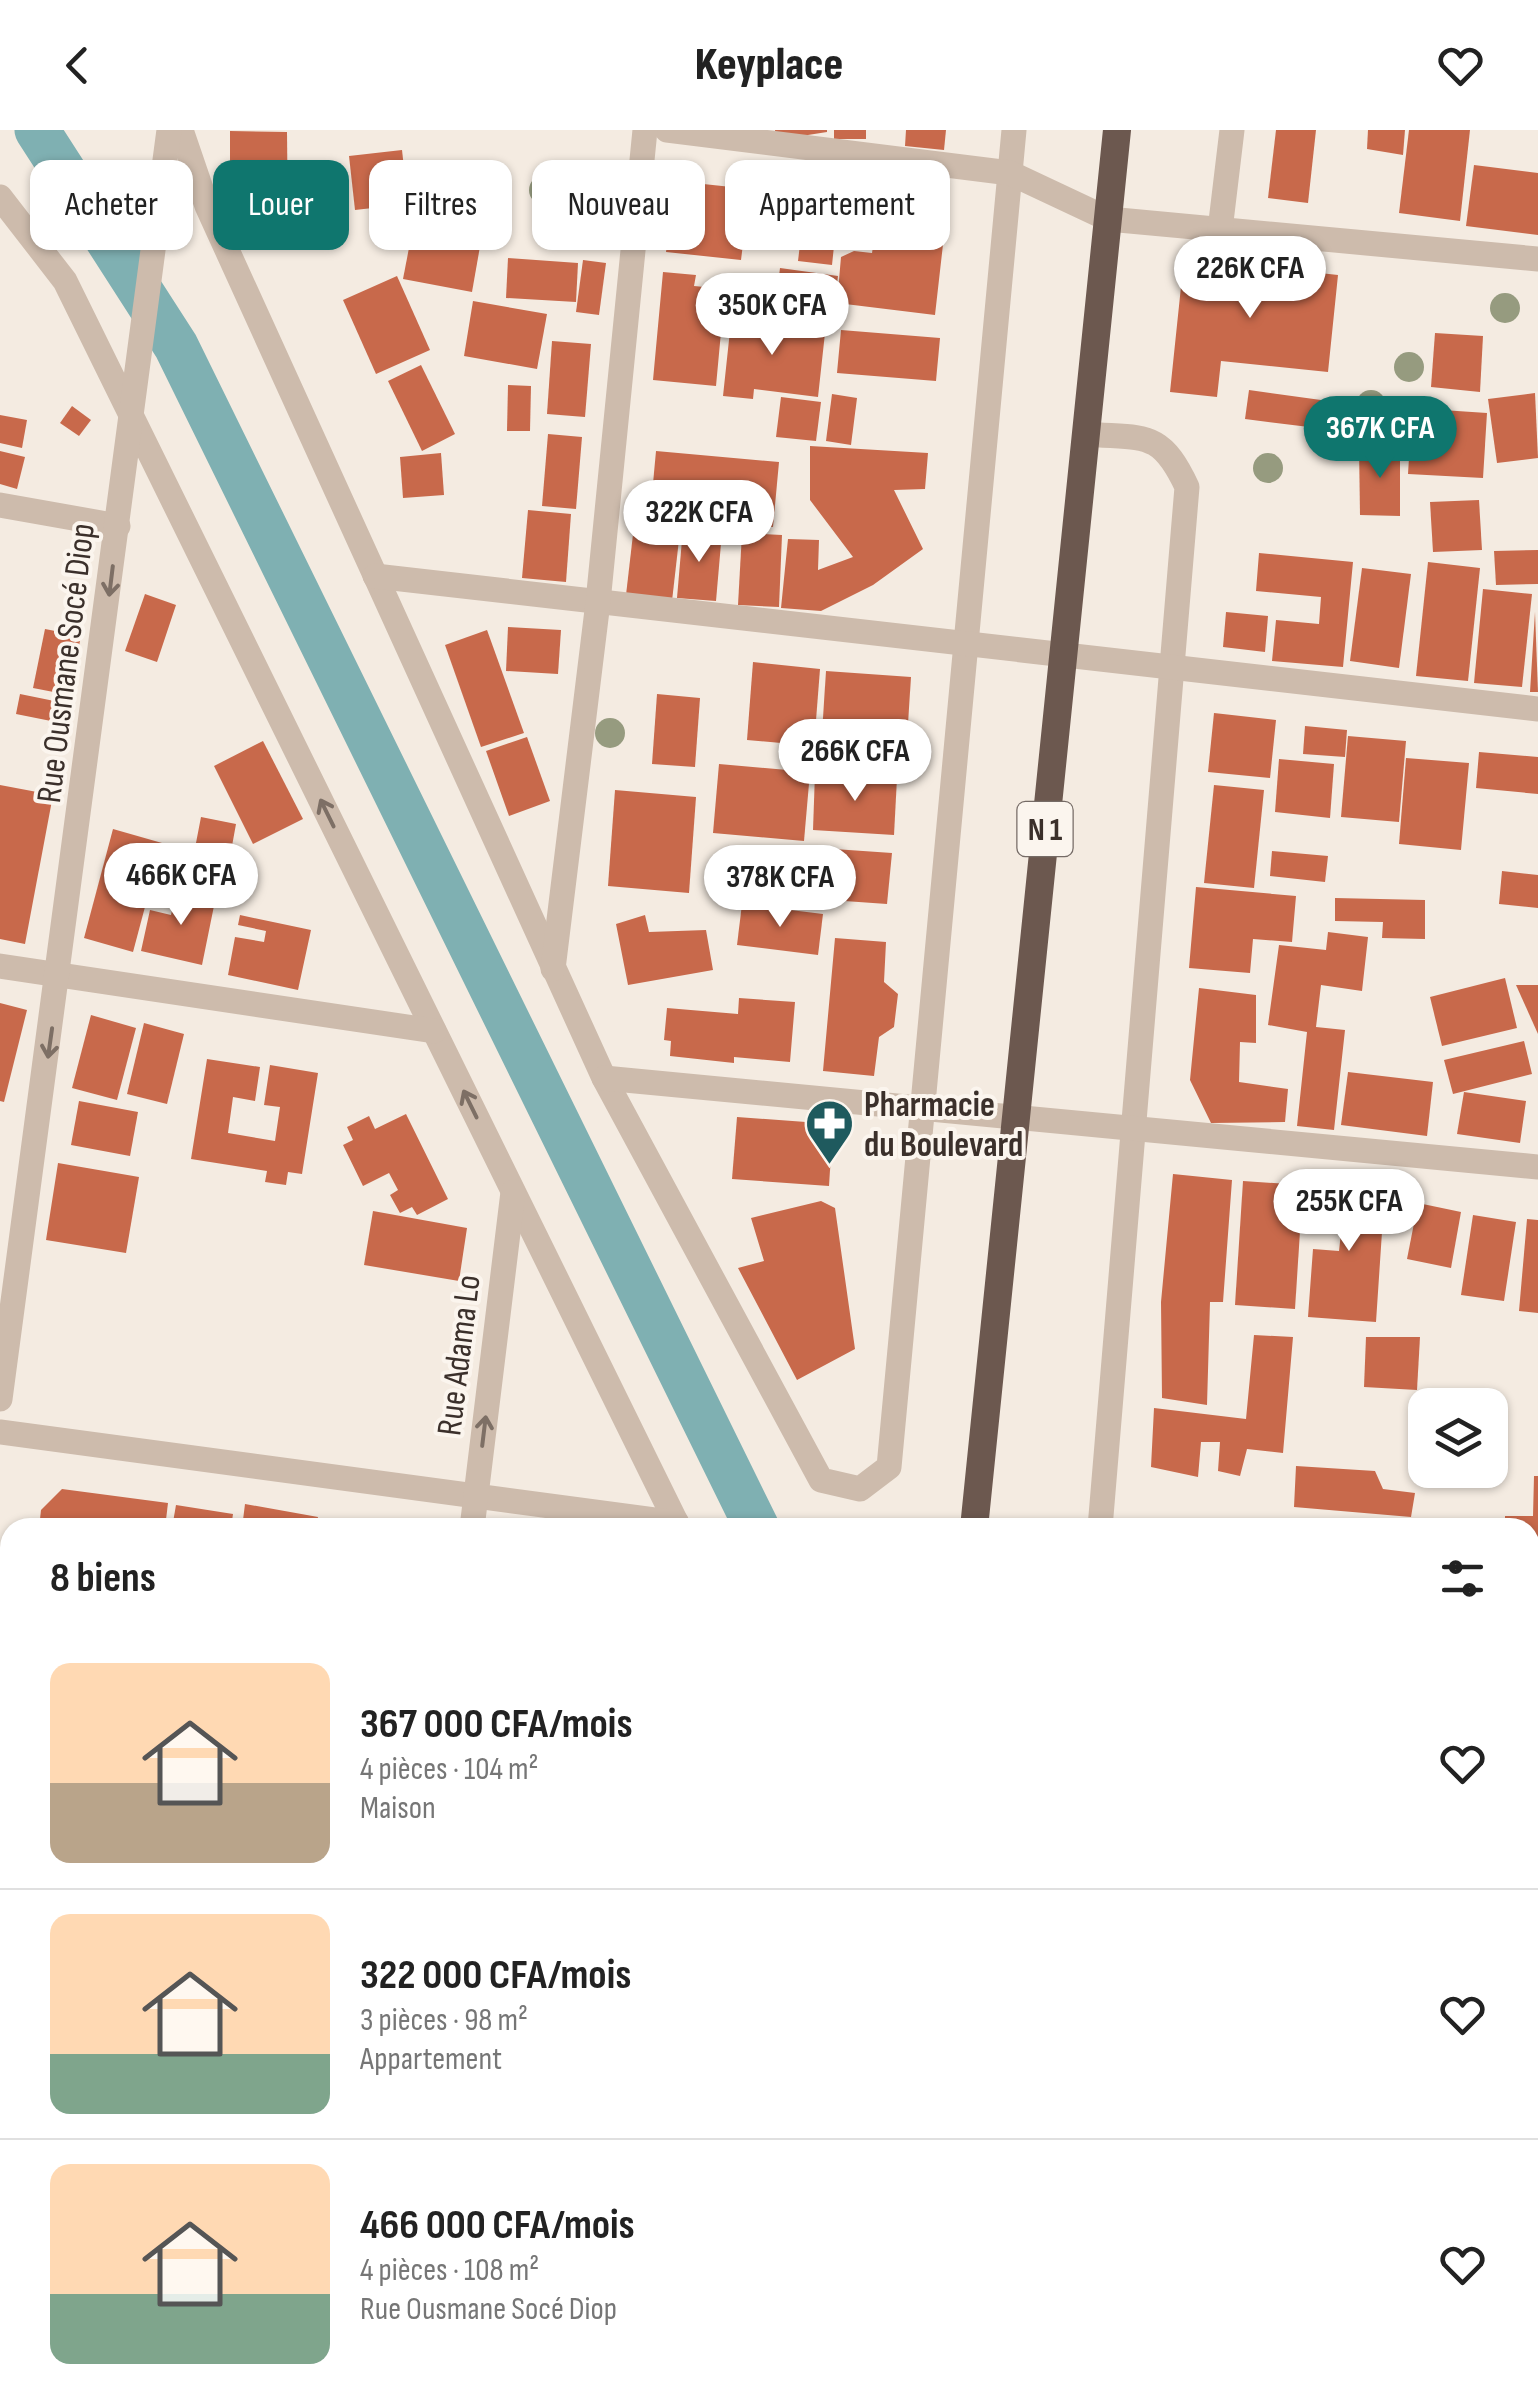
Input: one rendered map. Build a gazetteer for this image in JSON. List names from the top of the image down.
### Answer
{
  "streets": {
    "highway": ["N 1"],
    "street": ["Rue Ousmane Socé Diop", "Rue Adama Lo"]
  },
  "one_way": ["Rue Ousmane Socé Diop", "Rue Adama Lo"],
  "places": {
    "pharmacy": ["Pharmacie du Boulevard"]
  },
  "page": {
    "header": "Keyplace",
    "chip": [
      "Acheter",
      "Louer",
      "Filtres",
      "Nouveau",
      "Appartement"
    ],
    "price": [
      "226K CFA",
      "350K CFA",
      "367K CFA",
      "322K CFA",
      "266K CFA",
      "466K CFA",
      "378K CFA",
      "255K CFA"
    ],
    "heading": "8 biens",
    "list": [
      {
        "name": "367 000 CFA/mois",
        "note": "4 pièces · 104 m² · Maison"
      },
      {
        "name": "322 000 CFA/mois",
        "note": "3 pièces · 98 m² · Appartement"
      },
      {
        "name": "466 000 CFA/mois",
        "note": "4 pièces · 108 m² · Rue Ousmane Socé Diop"
      }
    ]
  }
}
